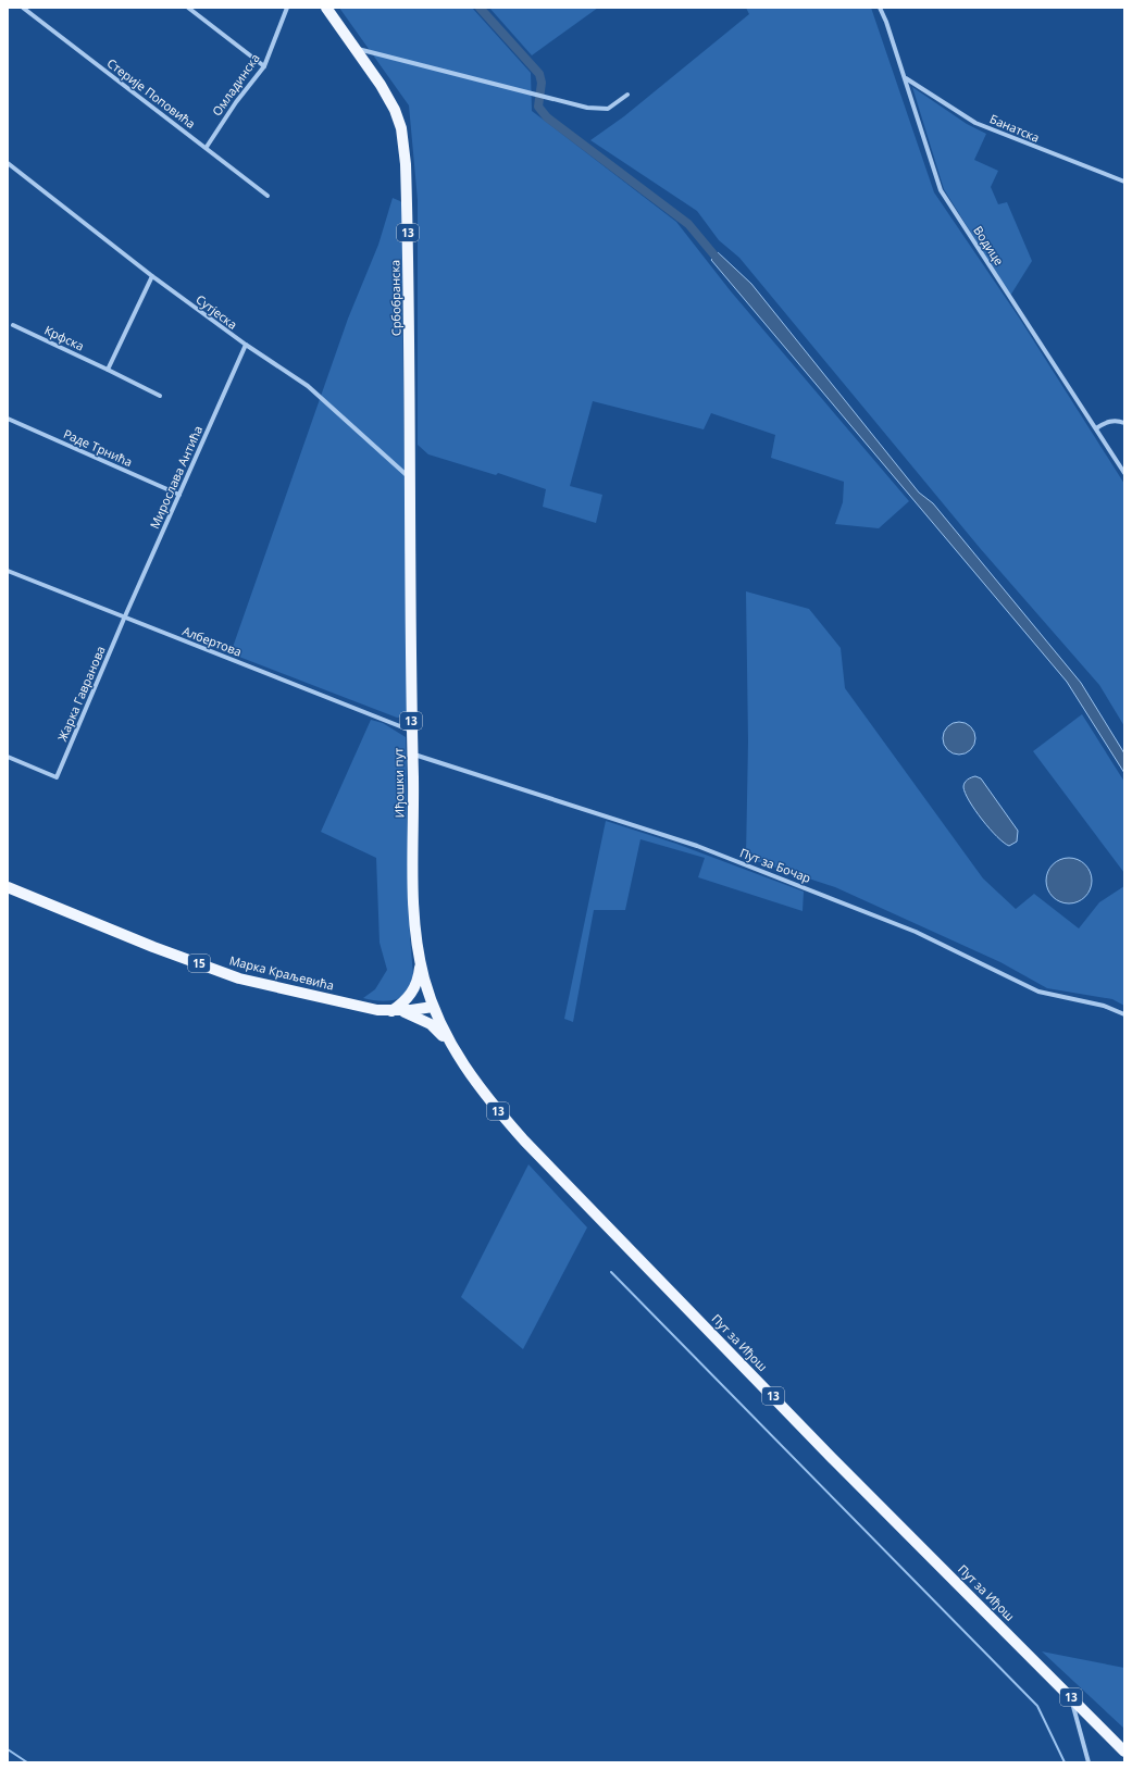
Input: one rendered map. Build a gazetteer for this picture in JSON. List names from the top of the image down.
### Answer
{
  "streets": {
    "main road": [
      "13",
      "Србобранска",
      "Иђошки пут",
      "15",
      "Марка Краљевића",
      "Пут за Иђош"
    ],
    "street": [
      "Омладинска",
      "Стерије Поповића",
      "Банатска",
      "Водице",
      "Сутјеска",
      "Крфска",
      "Раде Трнића",
      "Мирослава Антића",
      "Албертова",
      "Жарка Гавранова",
      "Пут за Бочар"
    ]
  },
  "crossings": [
    ["Омладинска", "Стерије Поповића"],
    ["Банатска", "Водице"],
    ["Србобранска", "Сутјеска"],
    ["Србобранска", "Иђошки пут"],
    ["Сутјеска", "Мирослава Антића"],
    ["Сутјеска", "Иђошки пут"],
    ["Раде Трнића", "Мирослава Антића"],
    ["Мирослава Антића", "Албертова"],
    ["Мирослава Антића", "Жарка Гавранова"],
    ["Албертова", "Жарка Гавранова"],
    ["Албертова", "Иђошки пут"],
    ["Иђошки пут", "Пут за Бочар"],
    ["Иђошки пут", "Марка Краљевића"],
    ["Иђошки пут", "Пут за Иђош"],
    ["Марка Краљевића", "Пут за Иђош"]
  ]
}
